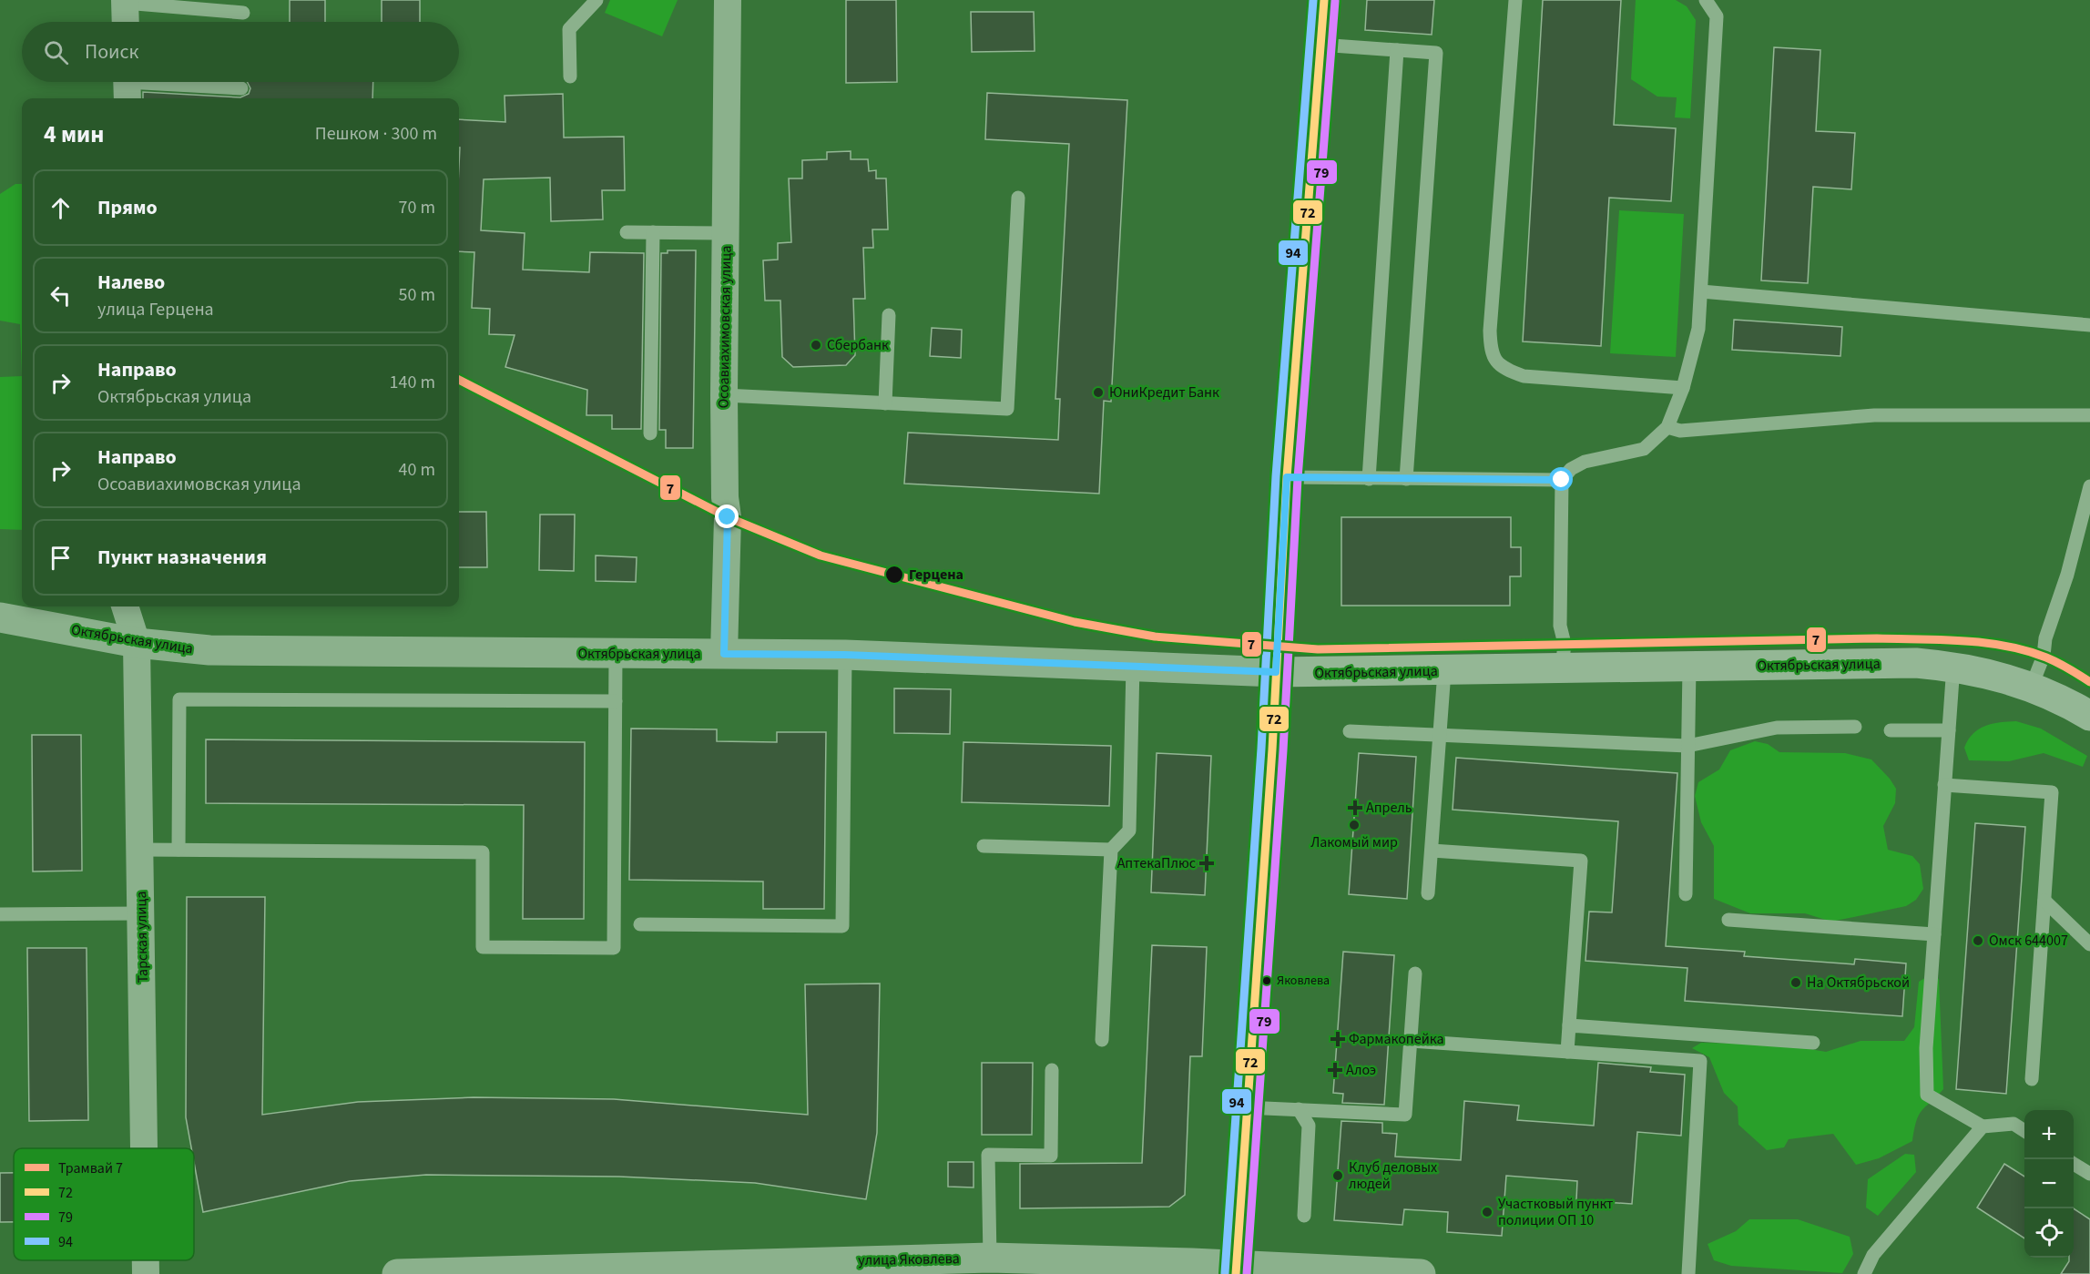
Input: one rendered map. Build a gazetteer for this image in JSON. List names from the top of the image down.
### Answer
{
  "streets": {
    "main road": ["Октябрьская улица"],
    "street": ["Осоавиахимовская улица", "Тарская улица", "улица Яковлева"]
  },
  "crossings": [
    ["Осоавиахимовская улица", "Октябрьская улица"],
    ["Октябрьская улица", "Тарская улица"]
  ],
  "places": {
    "other": [
      "Сбербанк",
      "ЮниКредит Банк",
      "Герцена",
      "Лакомый мир",
      "Омск 644007",
      "Яковлева",
      "На Октябрьской",
      "Клуб деловых людей",
      "Участковый пункт полиции ОП 10"
    ],
    "health": [
      "Апрель",
      "АптекаПлюс",
      "Фармакопейка",
      "Алоэ"
    ]
  },
  "lines": [
    "transit line 72",
    "transit line 94",
    "transit line 79",
    "tram line 7"
  ],
  "legend": [
    "Трамвай 7",
    "72",
    "79",
    "94"
  ],
  "page": {
    "search": "Поиск",
    "heading": ["4 мин", "Пешком · 300 m"],
    "list": [
      ["Прямо", "70 m"],
      ["Налево", "улица Герцена", "50 m"],
      ["Направо", "Октябрьская улица", "140 m"],
      ["Направо", "Осоавиахимовская улица", "40 m"],
      "Пункт назначения"
    ],
    "map_buttons": ["+", "−"]
  }
}
